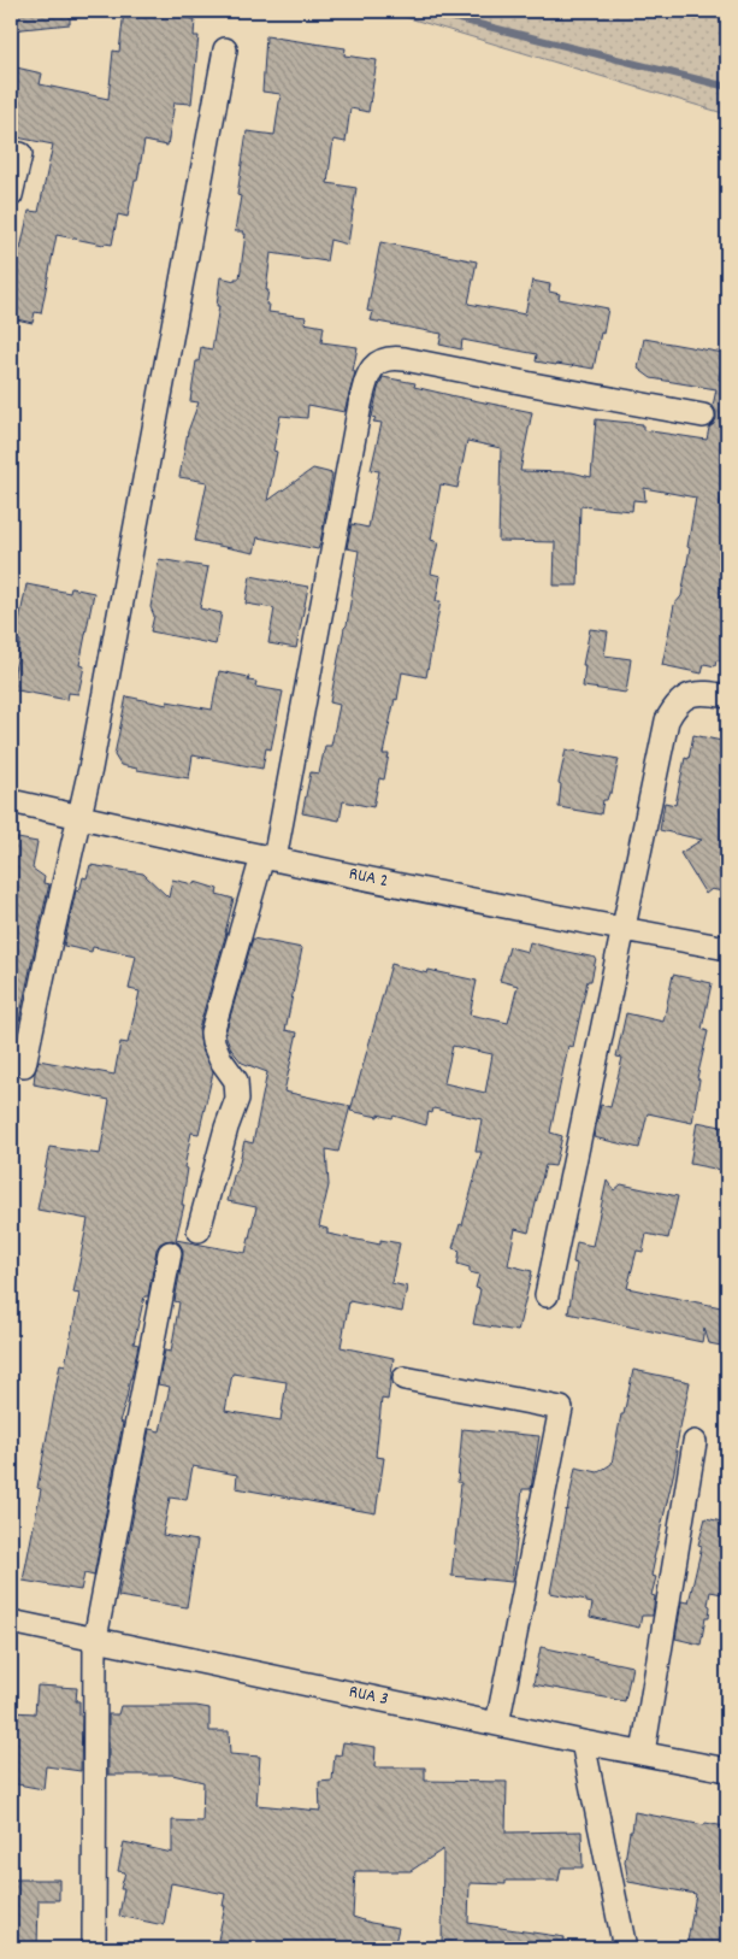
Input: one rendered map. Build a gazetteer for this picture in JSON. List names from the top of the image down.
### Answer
{
  "streets": {
    "street": ["RUA 2", "RUA 3"]
  }
}
